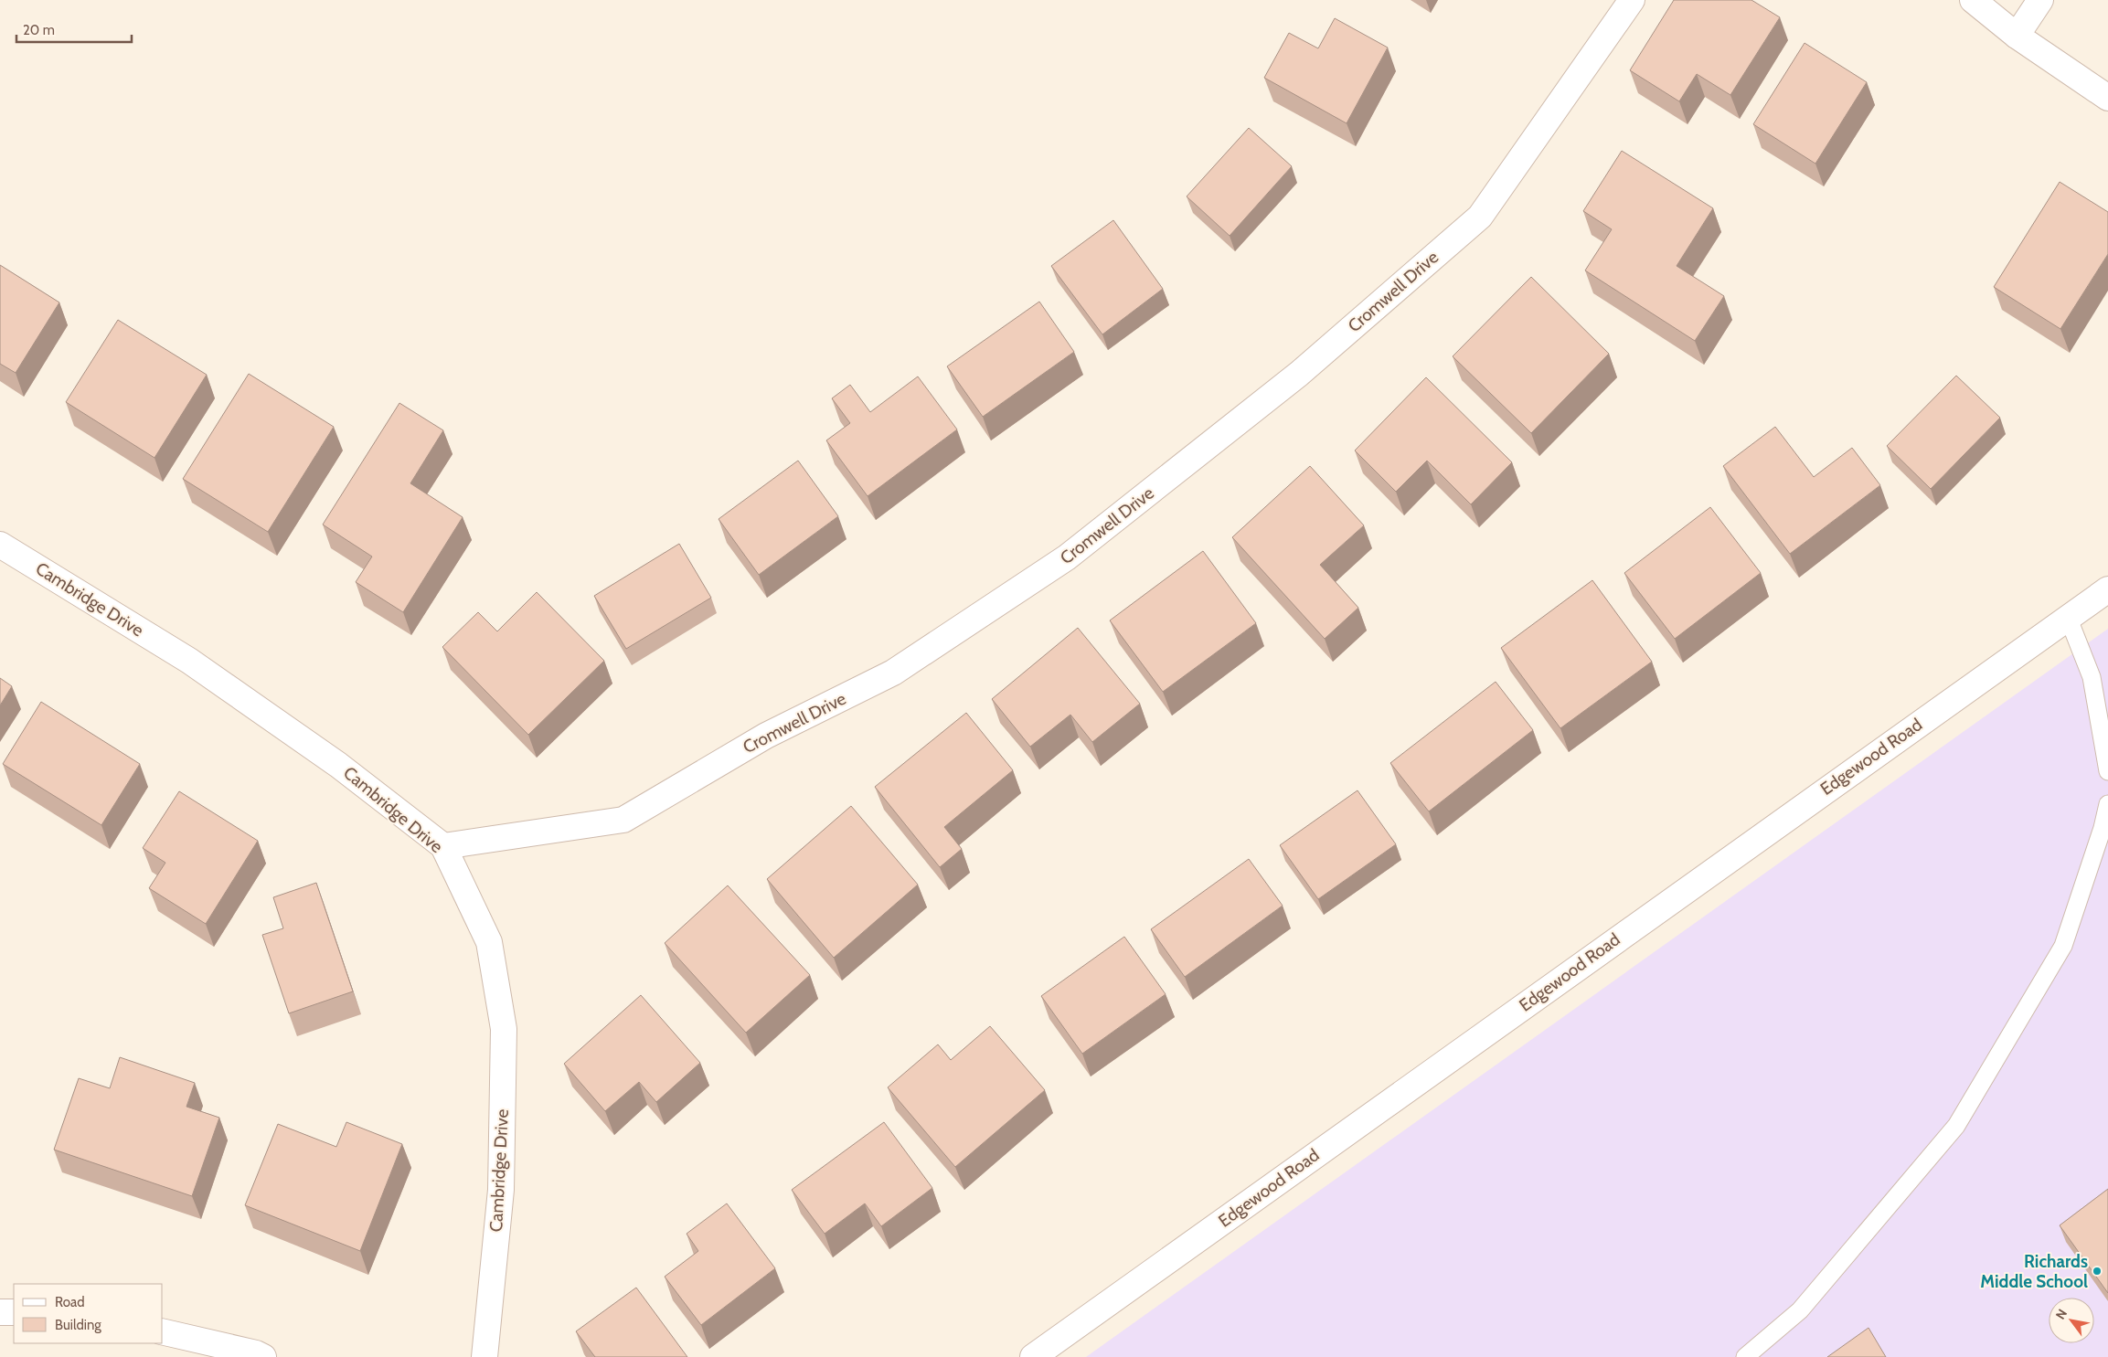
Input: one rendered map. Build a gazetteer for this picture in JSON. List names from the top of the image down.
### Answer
{
  "streets": {
    "street": ["Cromwell Drive", "Cambridge Drive", "Edgewood Road"]
  },
  "crossings": [
    ["Cromwell Drive", "Cambridge Drive"]
  ],
  "places": ["Richards Middle School"],
  "legend": ["Road", "Building"],
  "scale_bar": "20 m",
  "north": "top left"
}
